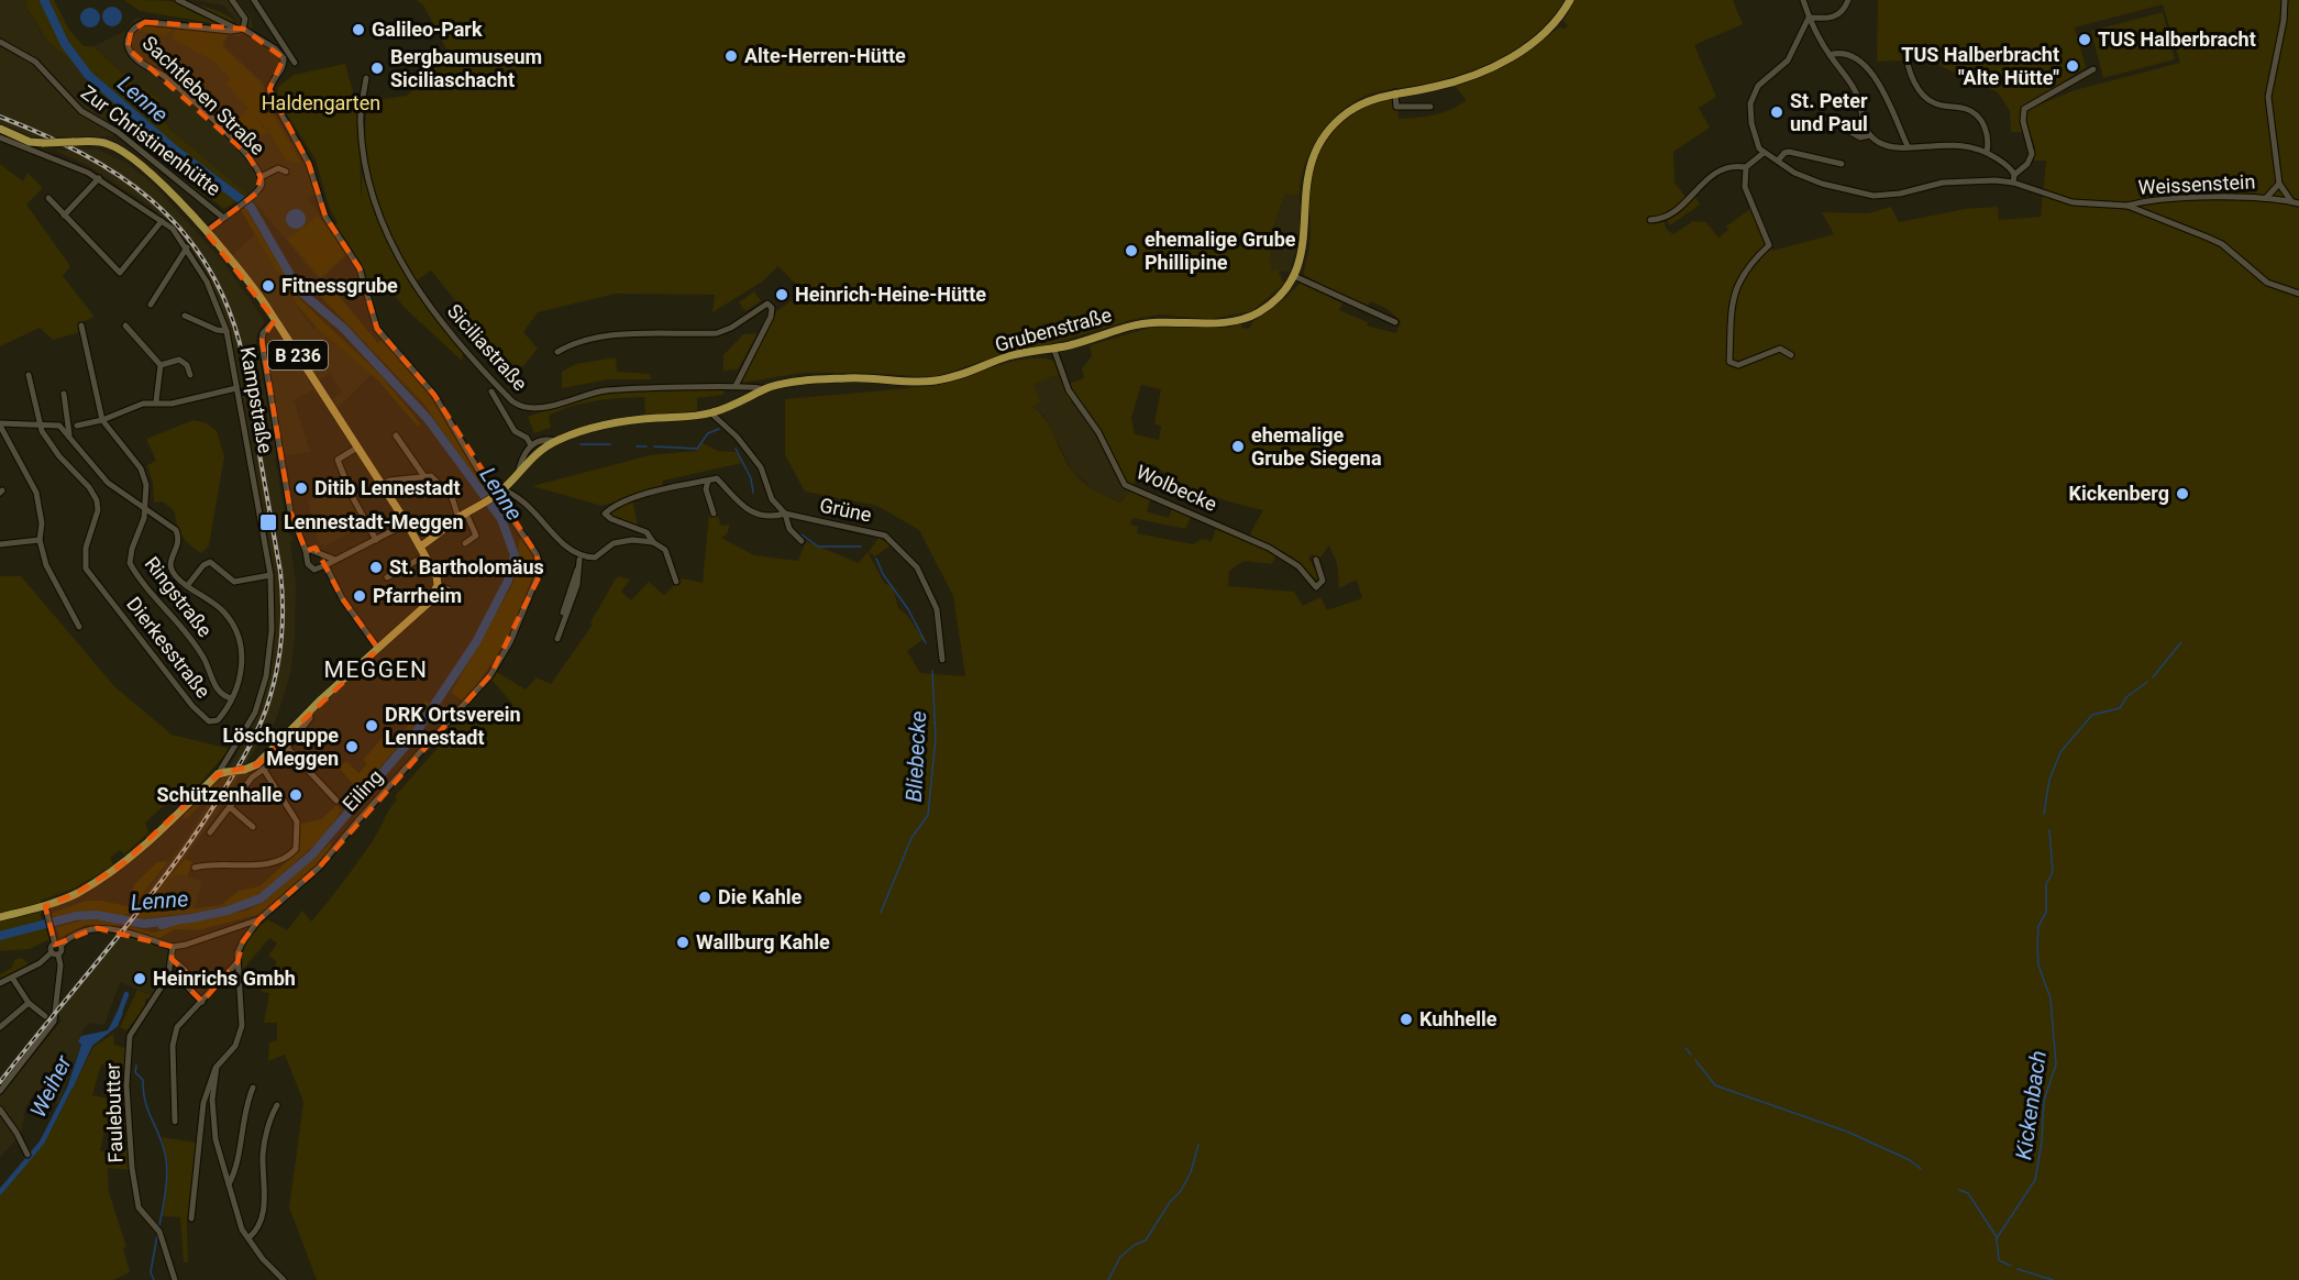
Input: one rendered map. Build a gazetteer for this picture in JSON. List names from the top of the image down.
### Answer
{
  "streets": {
    "main road": ["Grubenstraße", "B 236"],
    "street": [
      "Sachtleben Straße",
      "Zur Christinenhütte",
      "Weissenstein",
      "Siciliastraße",
      "Kampstraße",
      "Wolbecke",
      "Grüne",
      "Ringstraße",
      "Dierkesstraße",
      "Eiling",
      "Faulebutter"
    ]
  },
  "crossings": [
    ["Sachtleben Straße", "Zur Christinenhütte"],
    ["Sachtleben Straße", "B 236"],
    ["Grubenstraße", "Siciliastraße"],
    ["Grubenstraße", "B 236"],
    ["Grubenstraße", "Wolbecke"],
    ["Grubenstraße", "Eiling"],
    ["Ringstraße", "Dierkesstraße"],
    ["Eiling", "Faulebutter"]
  ],
  "districts": ["MEGGEN"],
  "water": [
    "Lenne",
    "Bliebecke",
    "Weiher",
    "Kickenbach"
  ],
  "parks": ["Haldengarten"],
  "places": {
    "other": [
      "Galileo-Park",
      "TUS Halberbracht",
      "Alte-Herren-Hütte",
      "TUS Halberbracht \"Alte Hütte\"",
      "Bergbaumuseum Siciliaschacht",
      "St. Peter und Paul",
      "ehemalige Grube Phillipine",
      "Fitnessgrube",
      "Heinrich-Heine-Hütte",
      "ehemalige Grube Siegena",
      "Ditib Lennestadt",
      "Kickenberg",
      "St. Bartholomäus",
      "Pfarrheim",
      "DRK Ortsverein Lennestadt",
      "Löschgruppe Meggen",
      "Schützenhalle",
      "Die Kahle",
      "Wallburg Kahle",
      "Heinrichs Gmbh",
      "Kuhhelle"
    ],
    "transit": ["Lennestadt-Meggen"]
  }
}
